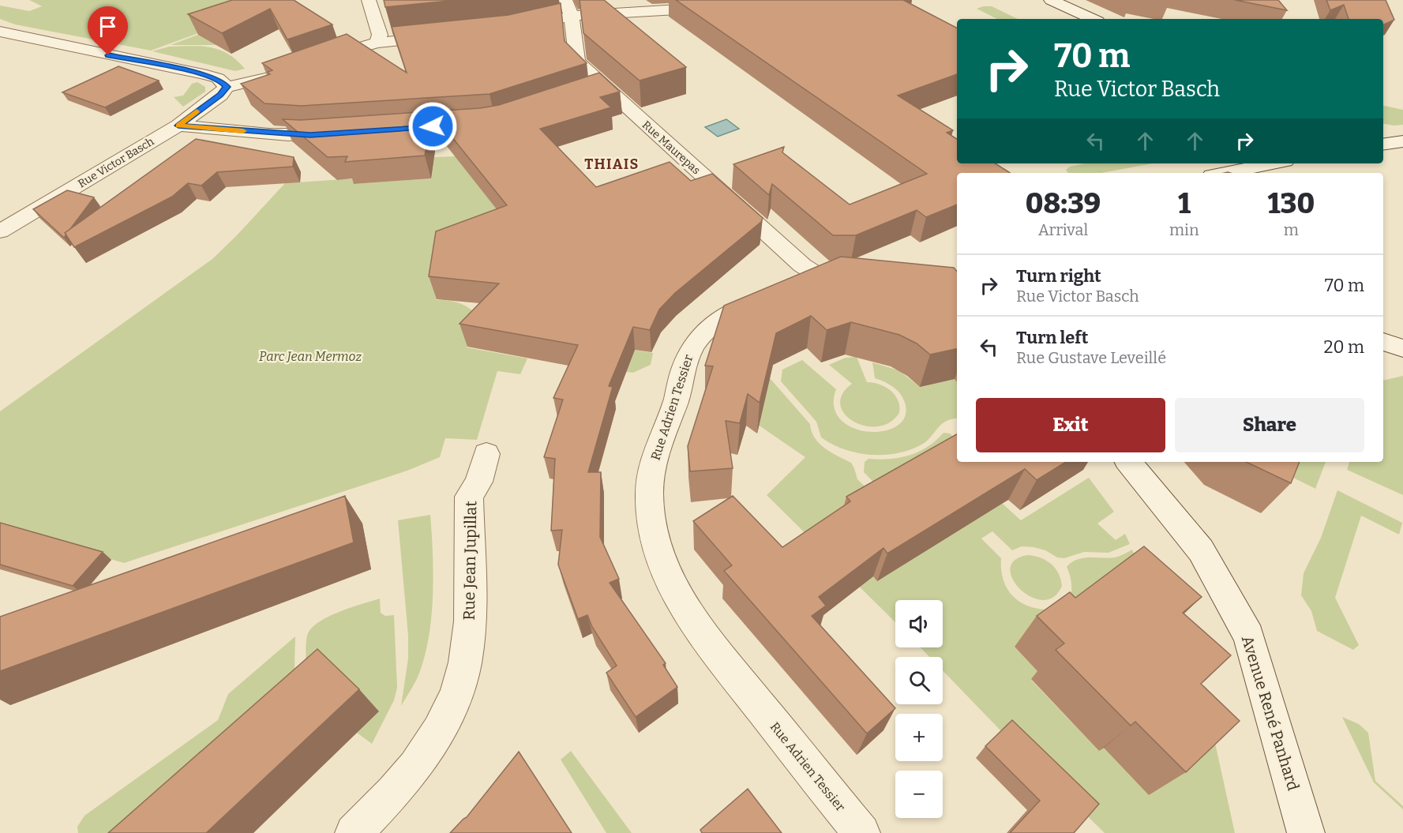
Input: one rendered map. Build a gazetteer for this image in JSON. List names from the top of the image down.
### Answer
{
  "streets": {
    "street": [
      "Rue Maurepas",
      "Rue Victor Basch",
      "Rue Adrien Tessier",
      "Rue Jean Jupillat",
      "Avenue René Panhard"
    ]
  },
  "crossings": [
    ["Rue Maurepas", "Rue Adrien Tessier"]
  ],
  "districts": ["THIAIS"],
  "parks": ["Parc Jean Mermoz"],
  "page": {
    "turn": ["70 m", "Rue Victor Basch"],
    "eta": [
      "08:39",
      "Arrival",
      "1",
      "min",
      "130",
      "m"
    ],
    "list": [
      {
        "name": "Turn right",
        "note": "Rue Victor Basch",
        "value": "70 m"
      },
      {
        "name": "Turn left",
        "note": "Rue Gustave Leveillé",
        "value": "20 m"
      }
    ],
    "buttons": ["Exit", "Share"],
    "map_buttons": ["+", "−"]
  }
}
